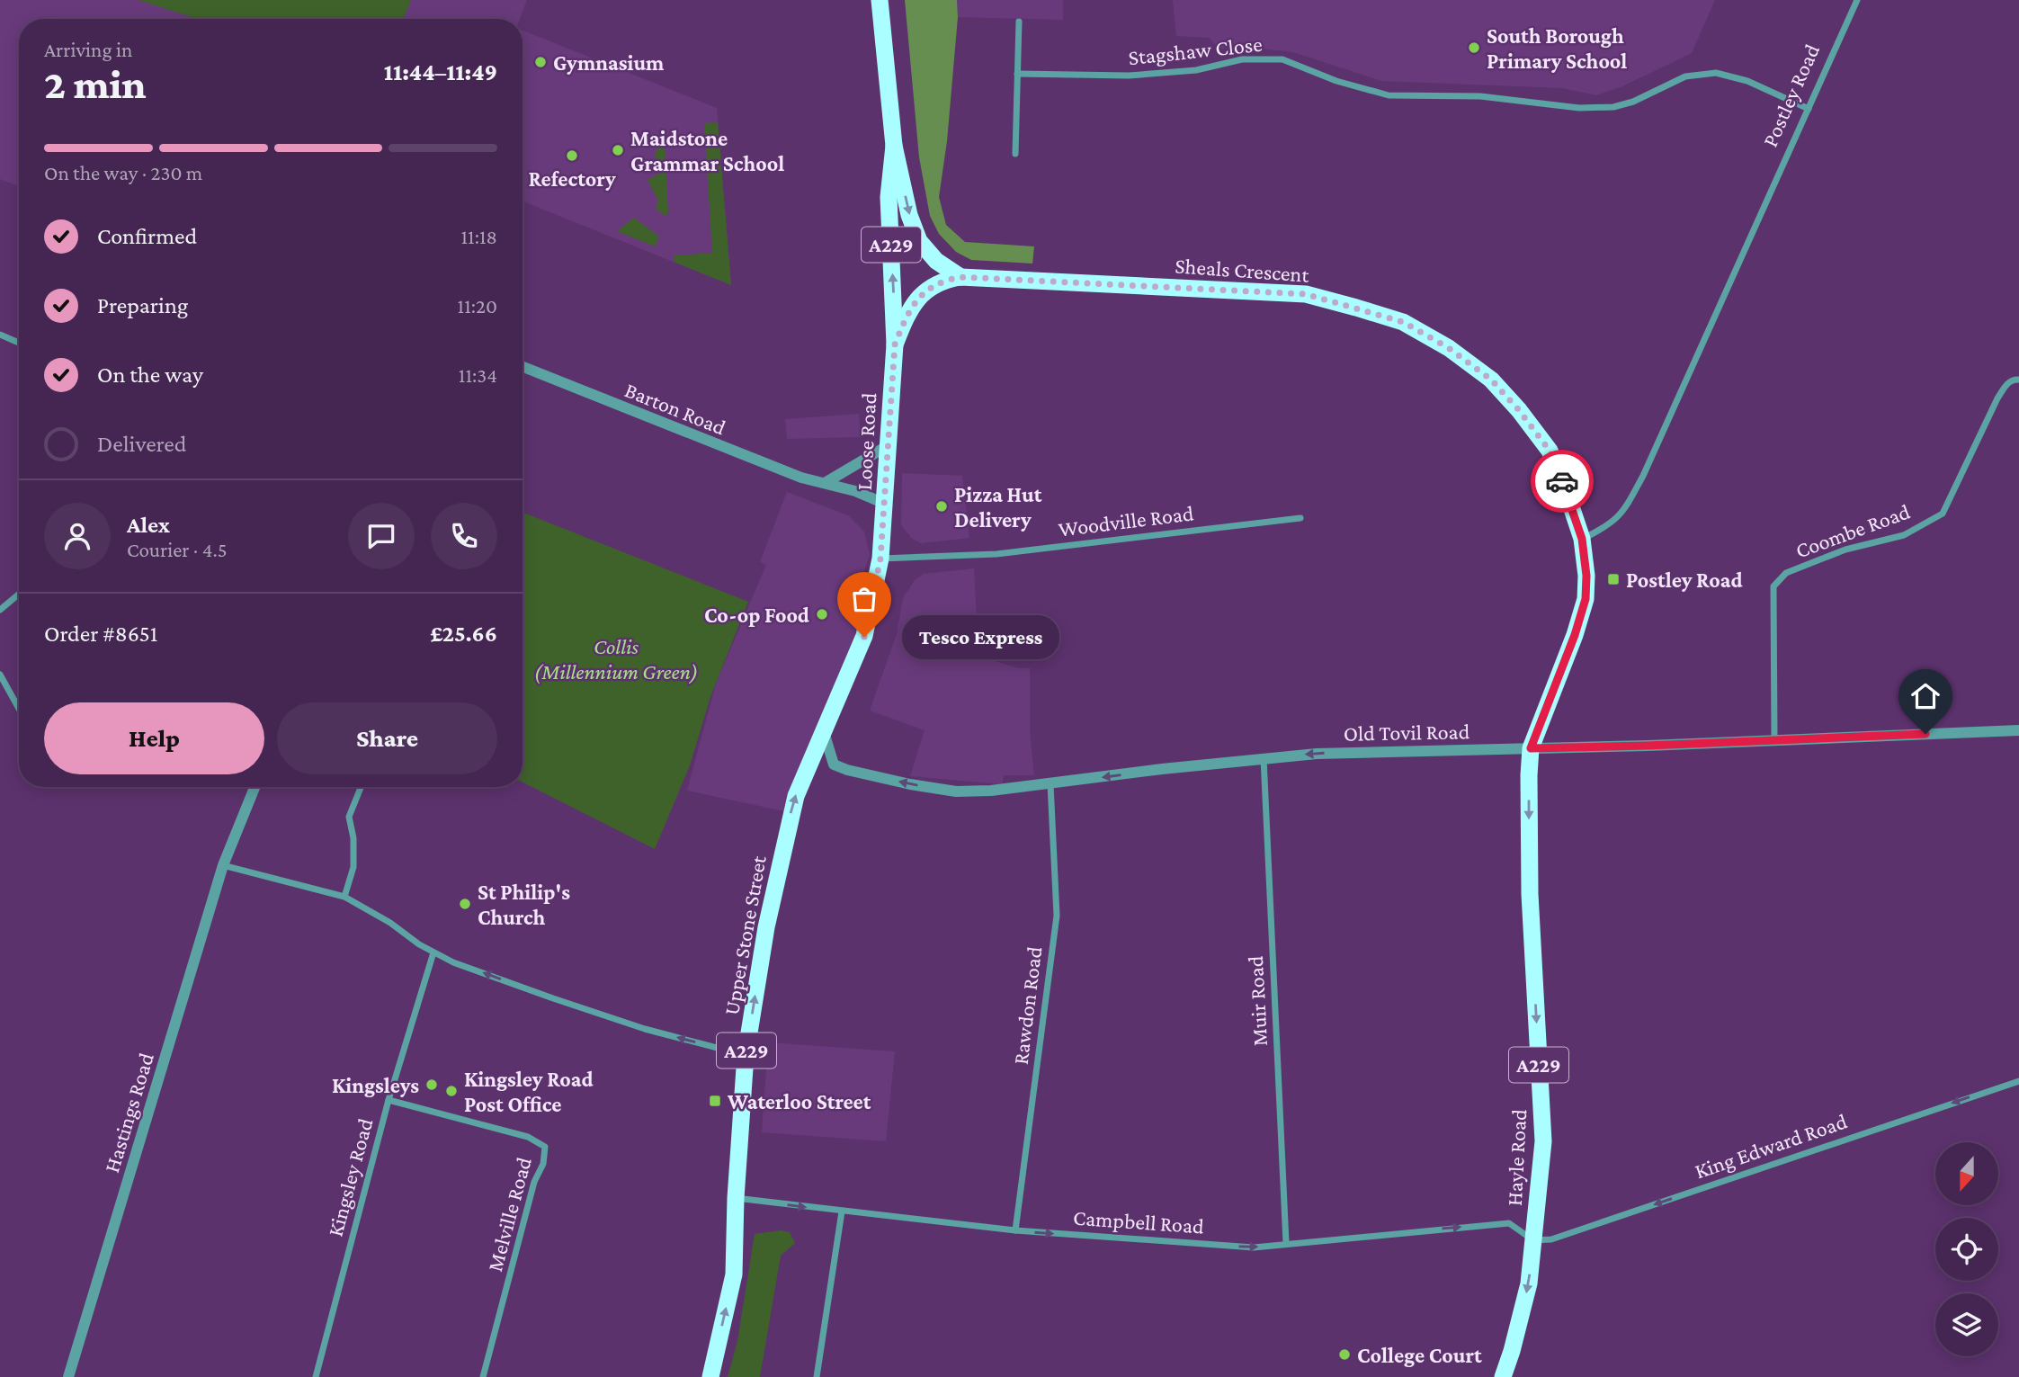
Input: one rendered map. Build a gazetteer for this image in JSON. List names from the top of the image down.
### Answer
{
  "streets": {
    "highway": [
      "A229",
      "Sheals Crescent",
      "Loose Road",
      "Upper Stone Street",
      "Hayle Road"
    ],
    "street": [
      "Stagshaw Close",
      "Postley Road",
      "Barton Road",
      "Woodville Road",
      "Coombe Road",
      "Old Tovil Road",
      "Muir Road",
      "Rawdon Road",
      "Hastings Road",
      "King Edward Road",
      "Kingsley Road",
      "Melville Road",
      "Campbell Road"
    ]
  },
  "crossings": [
    ["Stagshaw Close", "Postley Road"],
    ["Postley Road", "A229"],
    ["Postley Road", "Sheals Crescent"],
    ["A229", "Sheals Crescent"],
    ["A229", "Old Tovil Road"],
    ["A229", "Hayle Road"],
    ["Sheals Crescent", "Loose Road"],
    ["Barton Road", "Loose Road"],
    ["Loose Road", "Woodville Road"],
    ["Loose Road", "Old Tovil Road"],
    ["Loose Road", "Upper Stone Street"],
    ["Coombe Road", "Old Tovil Road"],
    ["Old Tovil Road", "Upper Stone Street"],
    ["Old Tovil Road", "Muir Road"],
    ["Old Tovil Road", "Rawdon Road"],
    ["Old Tovil Road", "Hayle Road"],
    ["Upper Stone Street", "Campbell Road"],
    ["Muir Road", "Campbell Road"],
    ["Rawdon Road", "Campbell Road"],
    ["King Edward Road", "Hayle Road"],
    ["King Edward Road", "Campbell Road"],
    ["Hayle Road", "Campbell Road"],
    ["Kingsley Road", "Melville Road"]
  ],
  "one_way": [
    "Old Tovil Road",
    "Upper Stone Street",
    "King Edward Road",
    "Hayle Road",
    "Campbell Road"
  ],
  "parks": ["Collis (Millennium Green)"],
  "places": {
    "other": [
      "South Borough Primary School",
      "Gymnasium",
      "Maidstone Grammar School",
      "Refectory",
      "Pizza Hut Delivery",
      "Co-op Food",
      "Tesco Express",
      "St Philip's Church",
      "Kingsleys",
      "Kingsley Road Post Office",
      "College Court"
    ],
    "transit": ["Postley Road", "Waterloo Street"]
  },
  "north": "bottom",
  "page": {
    "heading": ["2 min", "Arriving in", "11:44–11:49"],
    "panel": [
      "Alex",
      "Courier · 4.5",
      "Order #8651",
      "£25.66"
    ],
    "bar": "On the way · 230 m",
    "list": [
      ["Confirmed", "11:18"],
      ["Preparing", "11:20"],
      ["On the way", "11:34"],
      "Delivered"
    ],
    "bubble": "Tesco Express",
    "buttons": ["Help", "Share"]
  }
}
